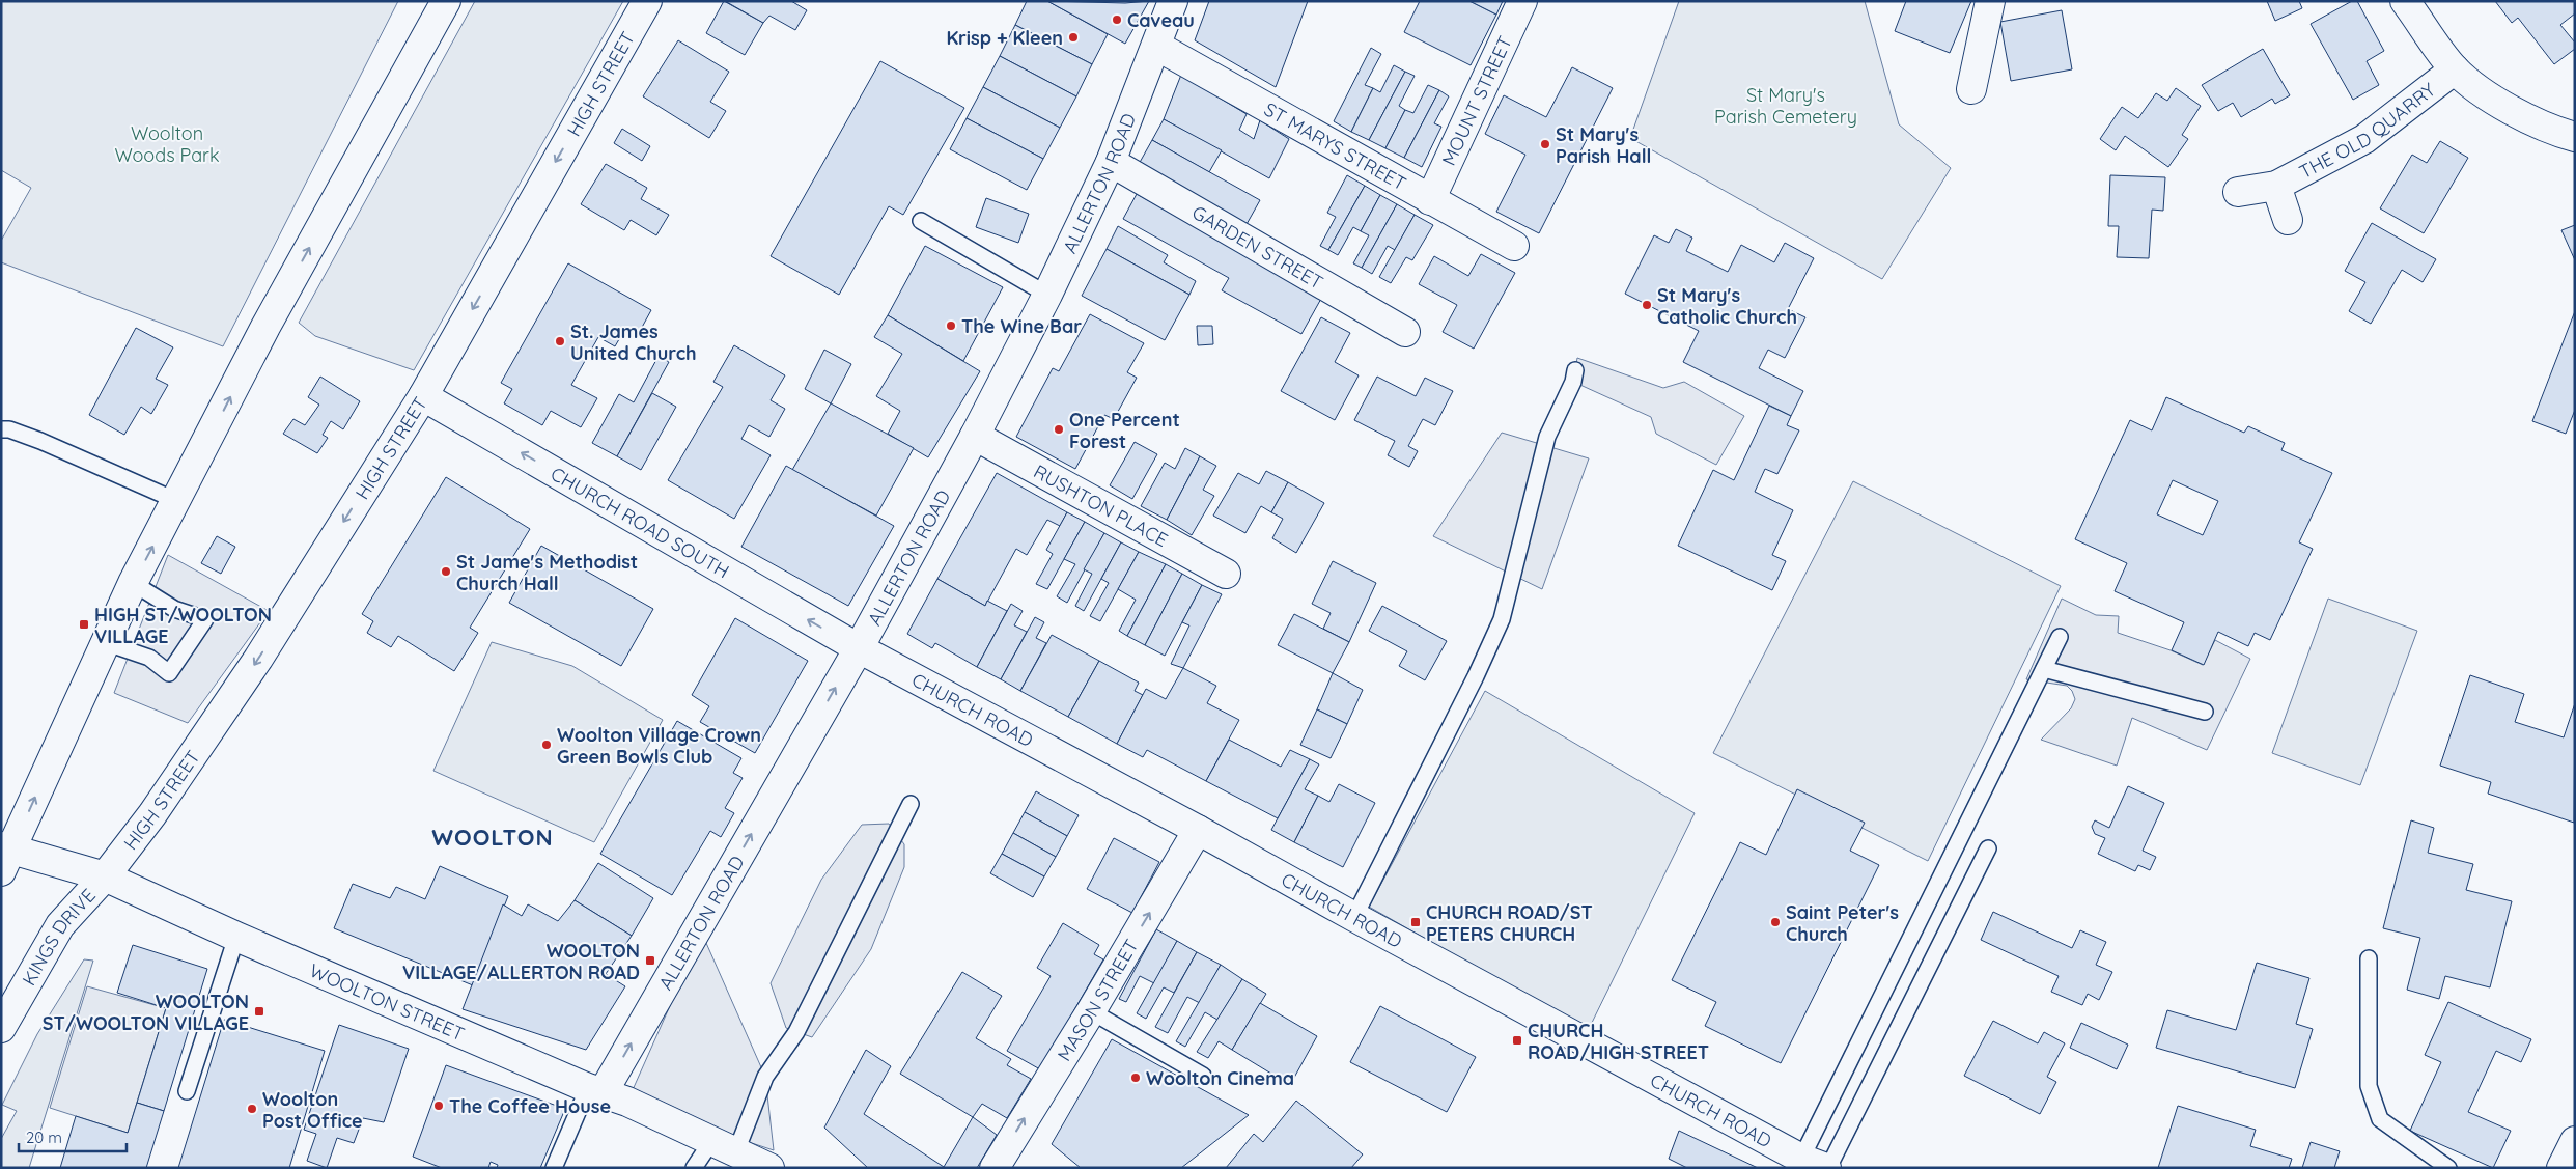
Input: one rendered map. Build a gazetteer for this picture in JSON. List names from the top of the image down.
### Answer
{
  "streets": {
    "street": [
      "HIGH STREET",
      "MOUNT STREET",
      "THE OLD QUARRY",
      "ST MARYS STREET",
      "ALLERTON ROAD",
      "GARDEN STREET",
      "RUSHTON PLACE",
      "CHURCH ROAD SOUTH",
      "CHURCH ROAD",
      "KINGS DRIVE",
      "MASON STREET",
      "WOOLTON STREET"
    ]
  },
  "crossings": [
    ["HIGH STREET", "CHURCH ROAD SOUTH"],
    ["HIGH STREET", "KINGS DRIVE"],
    ["HIGH STREET", "WOOLTON STREET"],
    ["MOUNT STREET", "ST MARYS STREET"],
    ["ST MARYS STREET", "ALLERTON ROAD"],
    ["ALLERTON ROAD", "GARDEN STREET"],
    ["ALLERTON ROAD", "RUSHTON PLACE"],
    ["ALLERTON ROAD", "CHURCH ROAD SOUTH"],
    ["ALLERTON ROAD", "CHURCH ROAD"],
    ["ALLERTON ROAD", "WOOLTON STREET"],
    ["CHURCH ROAD SOUTH", "CHURCH ROAD"],
    ["CHURCH ROAD", "MASON STREET"],
    ["KINGS DRIVE", "WOOLTON STREET"]
  ],
  "one_way": ["ALLERTON ROAD", "CHURCH ROAD SOUTH", "MASON STREET"],
  "districts": ["WOOLTON"],
  "parks": ["St Mary's Parish Cemetery", "Woolton Woods Park"],
  "places": {
    "other": [
      "Caveau",
      "Krisp + Kleen",
      "St Mary's Parish Hall",
      "St Mary's Catholic Church",
      "The Wine Bar",
      "St. James United Church",
      "One Percent Forest",
      "St Jame's Methodist Church Hall",
      "Woolton Village Crown Green Bowls Club",
      "Saint Peter's Church",
      "Woolton Cinema",
      "The Coffee House",
      "Woolton Post Office"
    ],
    "transit": [
      "HIGH ST/WOOLTON VILLAGE",
      "CHURCH ROAD/ST PETERS CHURCH",
      "WOOLTON VILLAGE/ALLERTON ROAD",
      "WOOLTON ST/WOOLTON VILLAGE",
      "CHURCH ROAD/HIGH STREET"
    ]
  },
  "scale_bar": "20 m"
}
